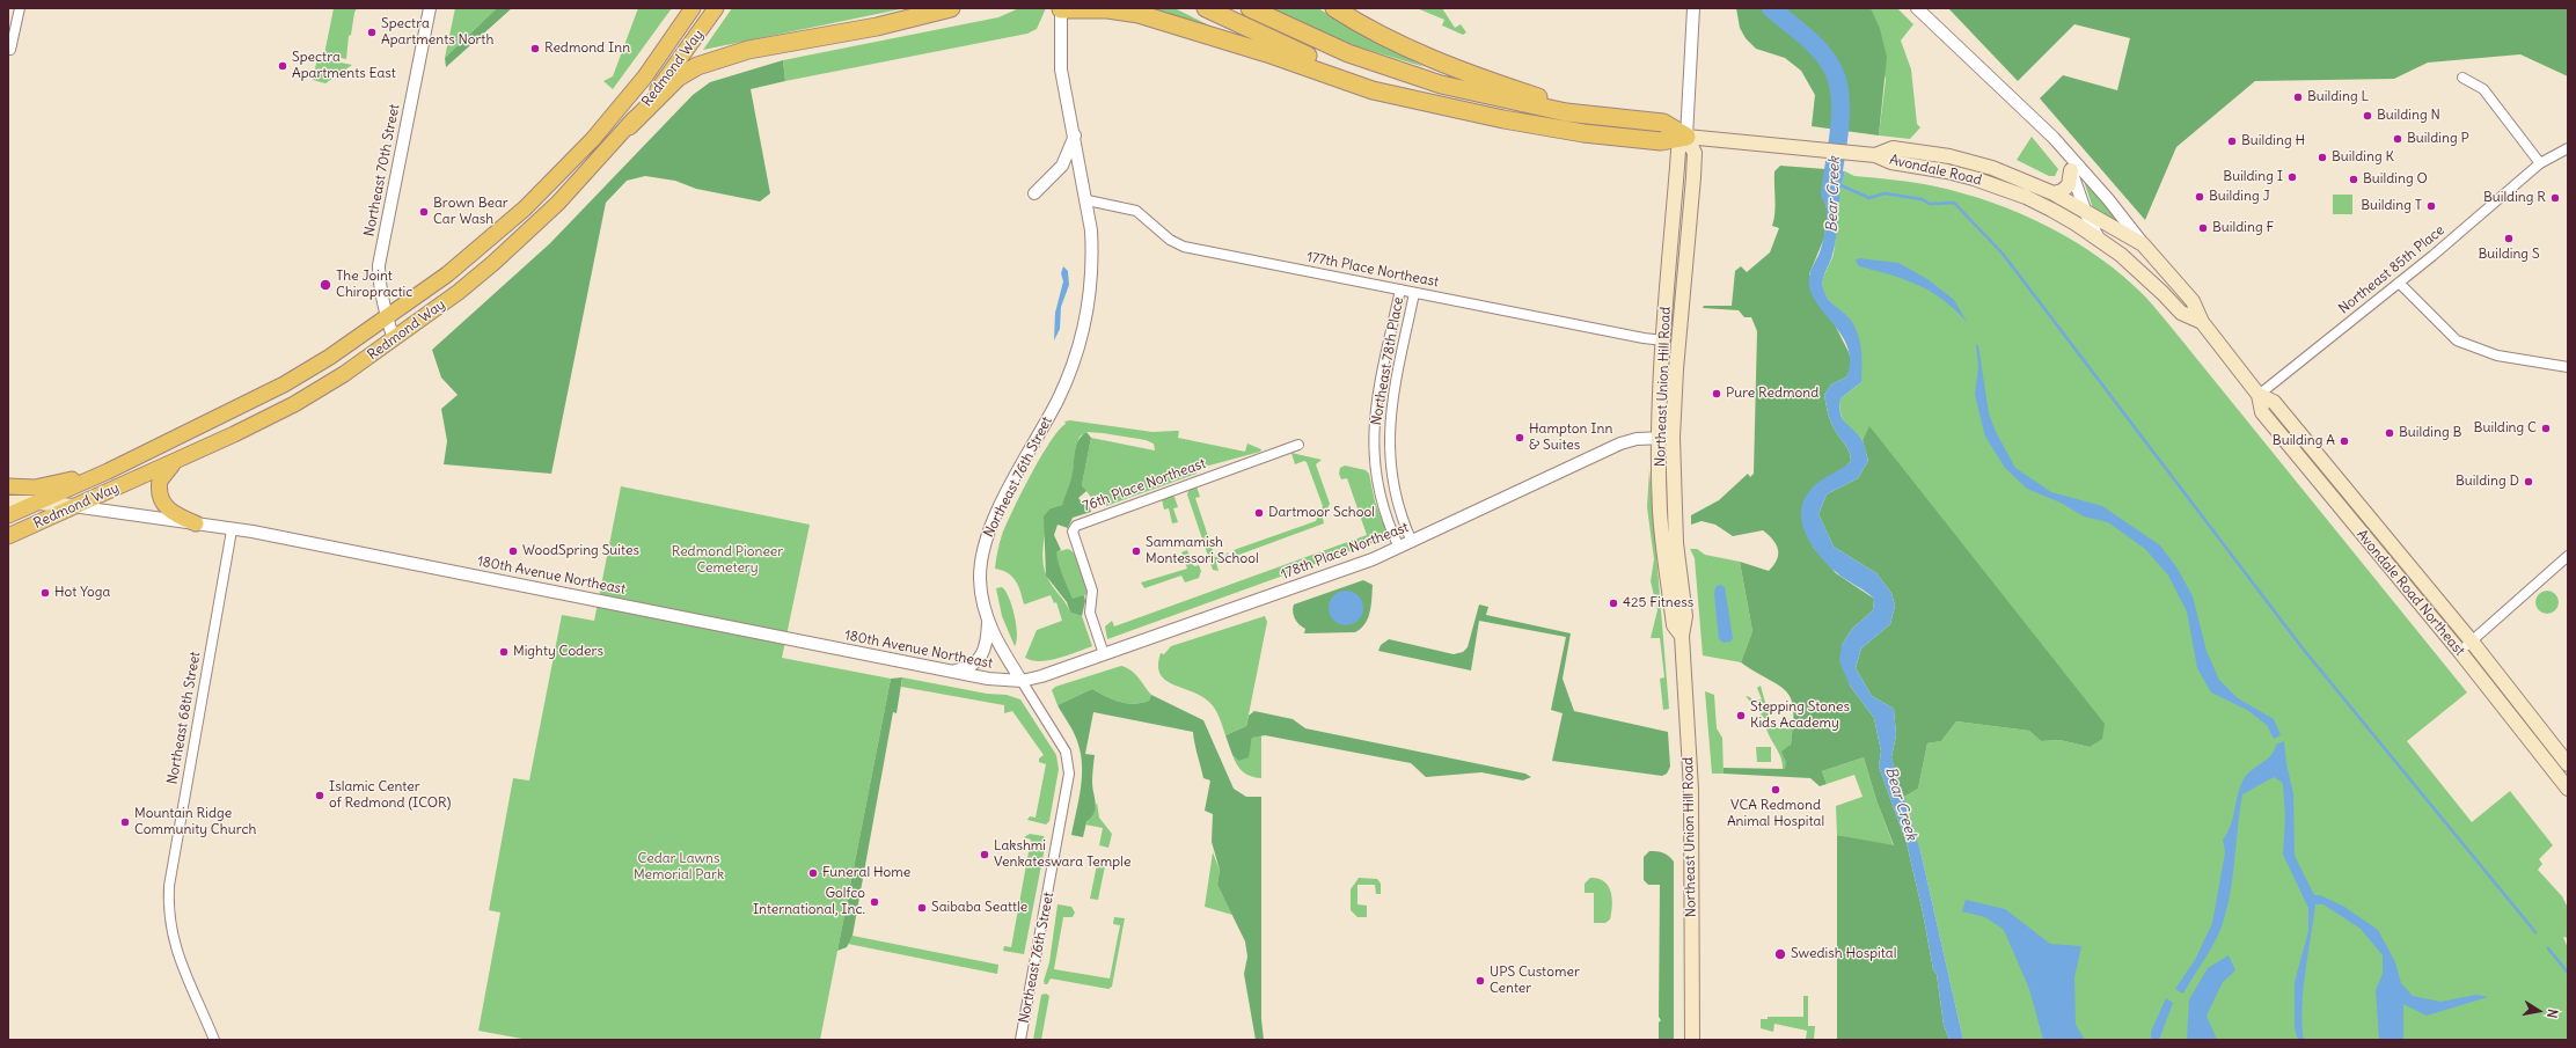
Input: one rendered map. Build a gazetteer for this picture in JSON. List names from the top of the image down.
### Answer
{
  "streets": {
    "main road": [
      "Redmond Way",
      "Avondale Road",
      "Northeast Union Hill Road",
      "Avondale Road Northeast"
    ],
    "street": [
      "Northeast 70th Street",
      "177th Place Northeast",
      "Northeast 85th Place",
      "Northeast 78th Place",
      "Northeast 76th Street",
      "76th Place Northeast",
      "178th Place Northeast",
      "180th Avenue Northeast",
      "Northeast 68th Street"
    ]
  },
  "crossings": [
    ["Redmond Way", "Northeast 70th Street"],
    ["Redmond Way", "180th Avenue Northeast"],
    ["Avondale Road", "Northeast Union Hill Road"],
    ["Avondale Road", "Avondale Road Northeast"],
    ["177th Place Northeast", "Northeast 78th Place"],
    ["177th Place Northeast", "Northeast Union Hill Road"],
    ["177th Place Northeast", "Northeast 76th Street"],
    ["Northeast 85th Place", "Avondale Road Northeast"],
    ["Northeast 78th Place", "178th Place Northeast"],
    ["Northeast Union Hill Road", "178th Place Northeast"],
    ["Northeast 76th Street", "178th Place Northeast"],
    ["Northeast 76th Street", "180th Avenue Northeast"],
    ["76th Place Northeast", "178th Place Northeast"],
    ["178th Place Northeast", "180th Avenue Northeast"],
    ["180th Avenue Northeast", "Northeast 68th Street"]
  ],
  "water": ["Bear Creek"],
  "parks": ["Redmond Pioneer Cemetery", "Cedar Lawns Memorial Park"],
  "places": [
    "Spectra Apartments North",
    "Redmond Inn",
    "Spectra Apartments East",
    "Building L",
    "Building N",
    "Building P",
    "Building H",
    "Building K",
    "Building I",
    "Building O",
    "Building J",
    "Building R",
    "Building T",
    "Brown Bear Car Wash",
    "Building F",
    "Building S",
    "The Joint Chiropractic",
    "Pure Redmond",
    "Building C",
    "Building B",
    "Hampton Inn & Suites",
    "Building A",
    "Building D",
    "Dartmoor School",
    "WoodSpring Suites",
    "Sammamish Montessori School",
    "Hot Yoga",
    "425 Fitness",
    "Mighty Coders",
    "Stepping Stones Kids Academy",
    "VCA Redmond Animal Hospital",
    "Islamic Center of Redmond (ICOR)",
    "Mountain Ridge Community Church",
    "Lakshmi Venkateswara Temple",
    "Funeral Home",
    "Golfco International, Inc.",
    "Saibaba Seattle",
    "Swedish Hospital",
    "UPS Customer Center"
  ],
  "north": "right"
}
